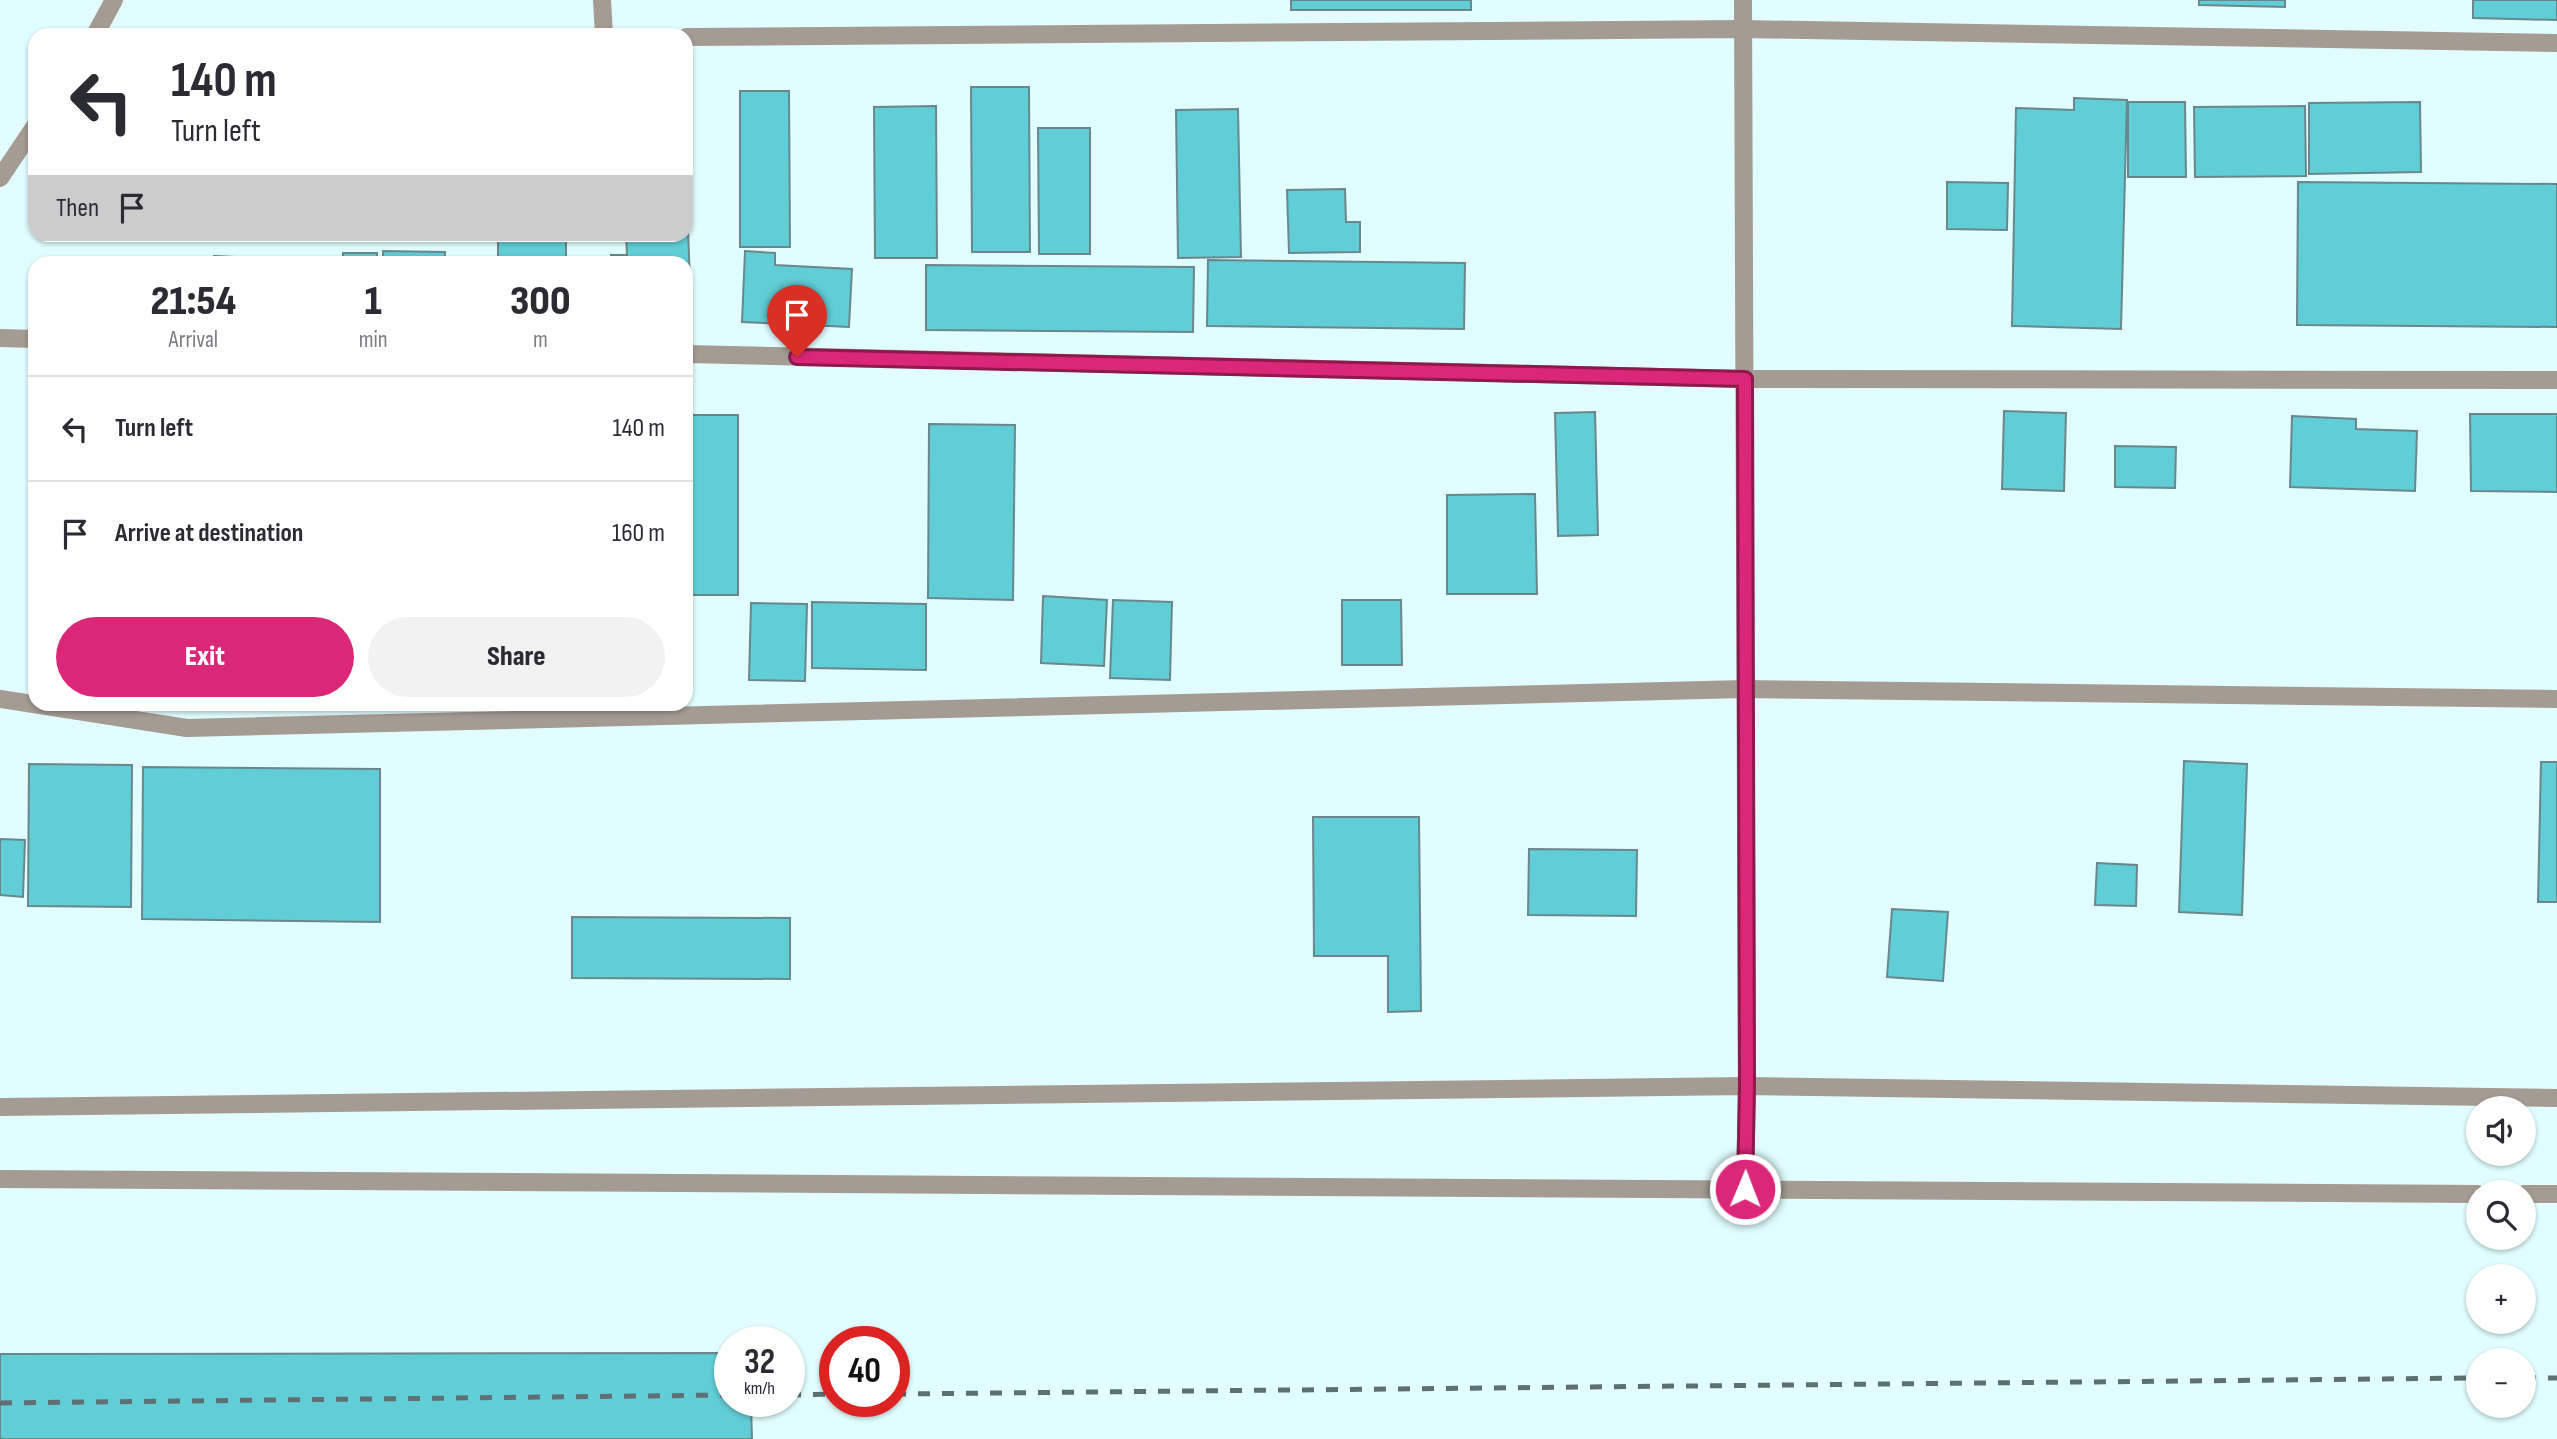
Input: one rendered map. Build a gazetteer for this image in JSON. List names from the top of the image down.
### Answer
{
  "page": {
    "turn": ["140 m", "Turn left"],
    "then": "Then",
    "eta": [
      "21:54",
      "Arrival",
      "1",
      "min",
      "300",
      "m"
    ],
    "list": [
      {
        "name": "Turn left",
        "value": "140 m"
      },
      {
        "name": "Arrive at destination",
        "value": "160 m"
      }
    ],
    "buttons": ["Exit", "Share"],
    "map_buttons": ["+", "−"],
    "speed": "32 km/h",
    "limit": "40"
  }
}
